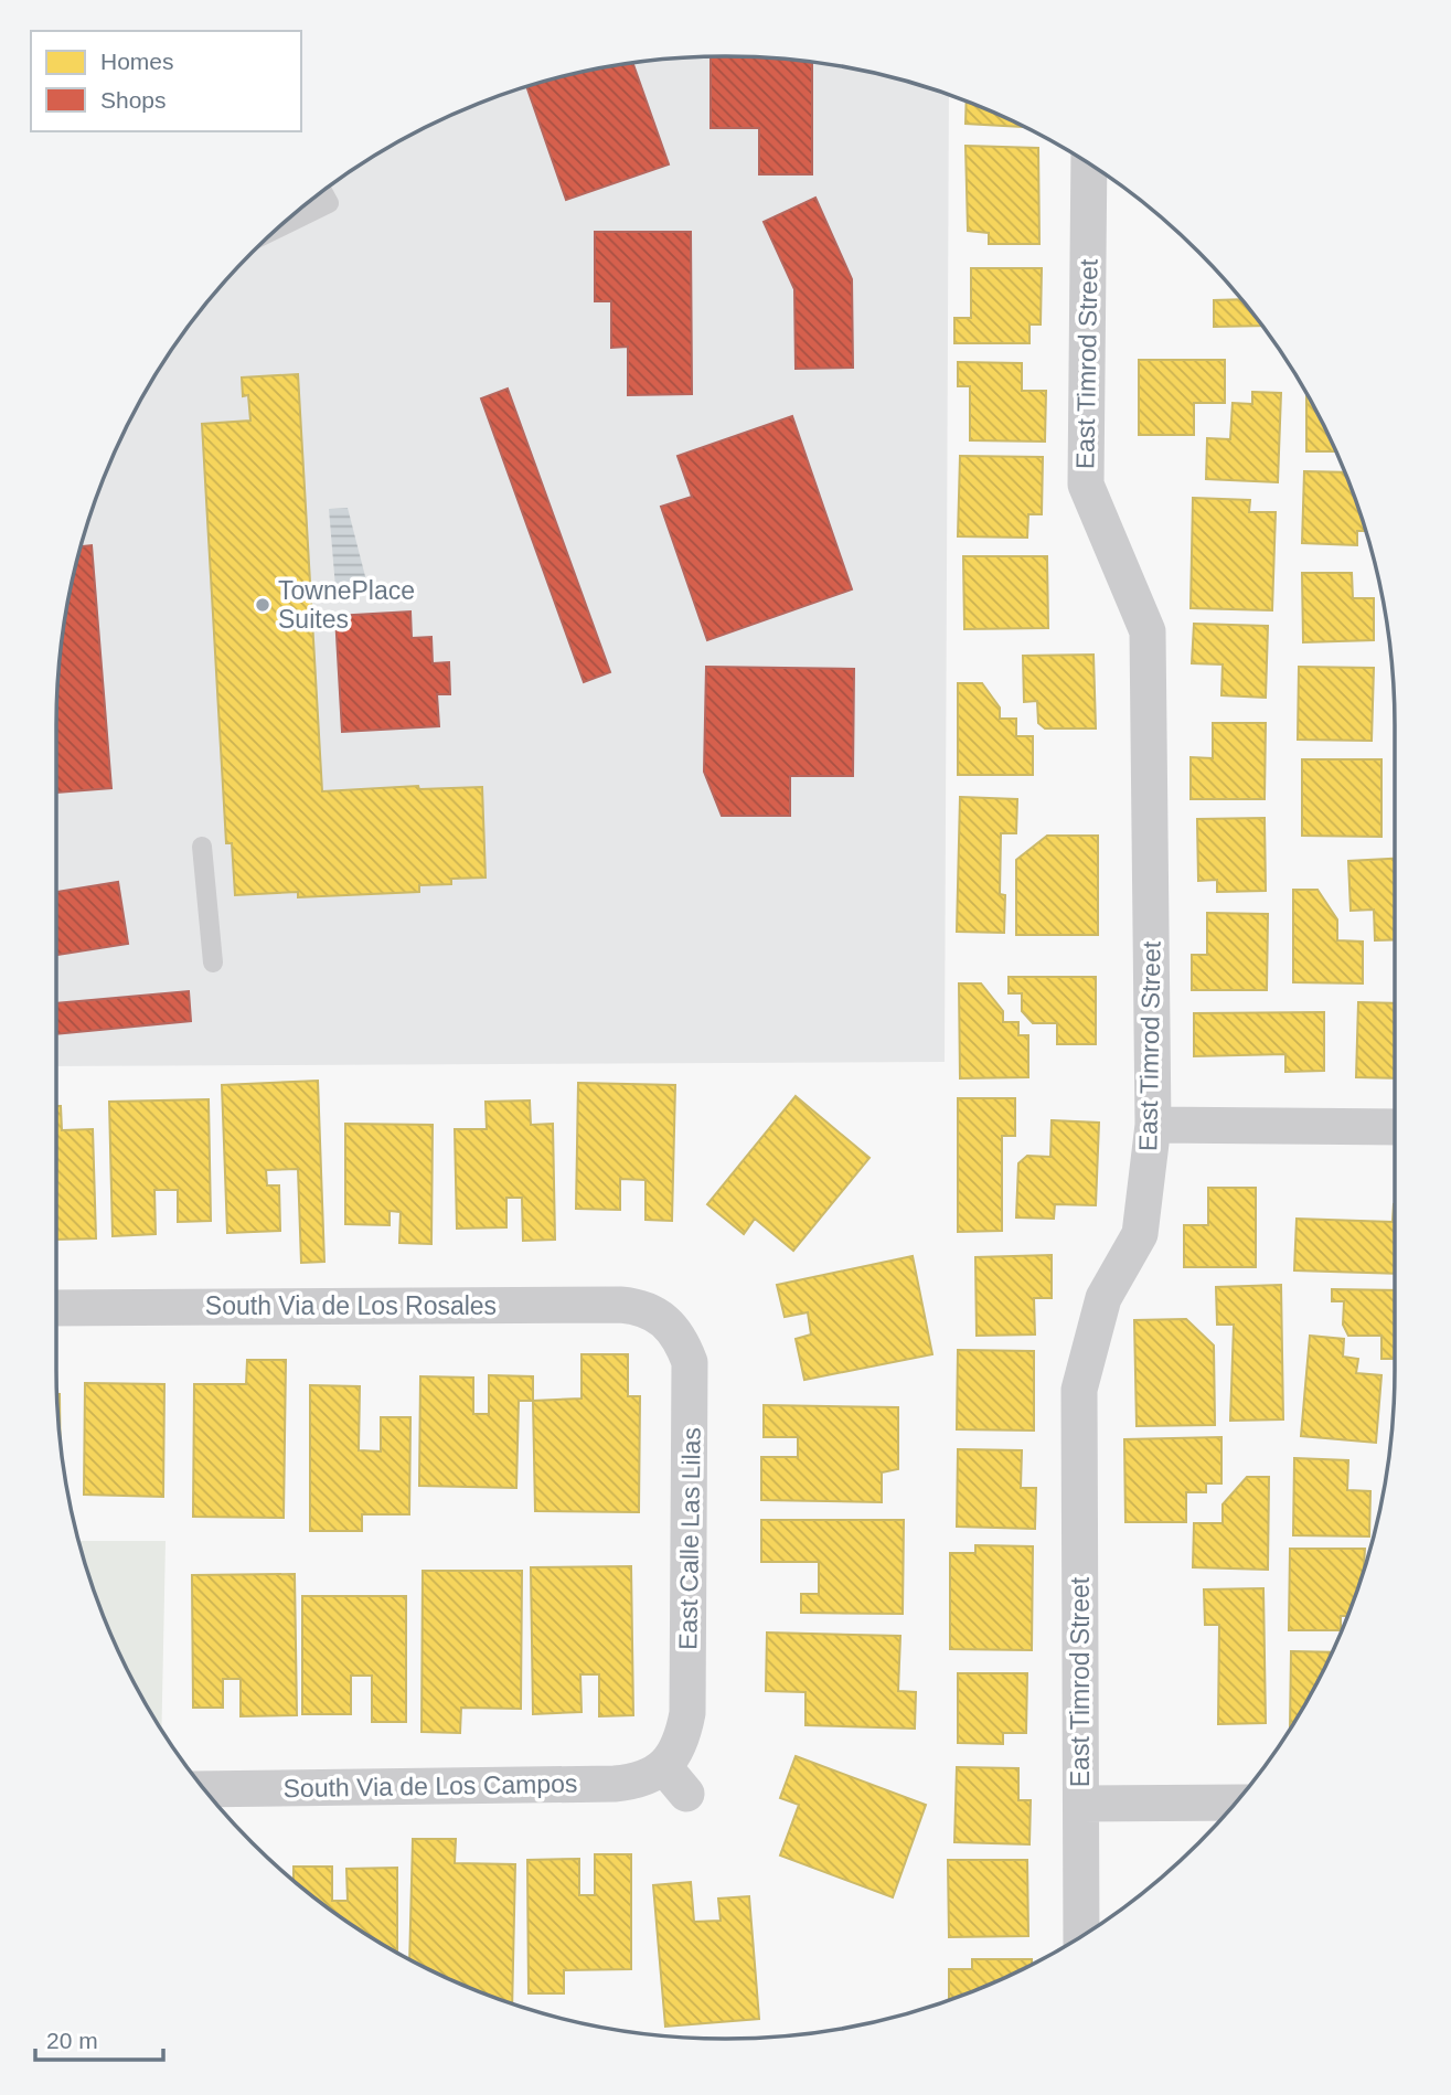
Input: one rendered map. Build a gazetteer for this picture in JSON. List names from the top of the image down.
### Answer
{
  "streets": {
    "street": [
      "East Timrod Street",
      "South Via de Los Rosales",
      "East Calle Las Lilas",
      "South Via de Los Campos"
    ]
  },
  "crossings": [
    ["South Via de Los Rosales", "East Calle Las Lilas"],
    ["East Calle Las Lilas", "South Via de Los Campos"]
  ],
  "places": ["TownePlace Suites"],
  "legend": ["Homes", "Shops"],
  "scale_bar": "20 m"
}
